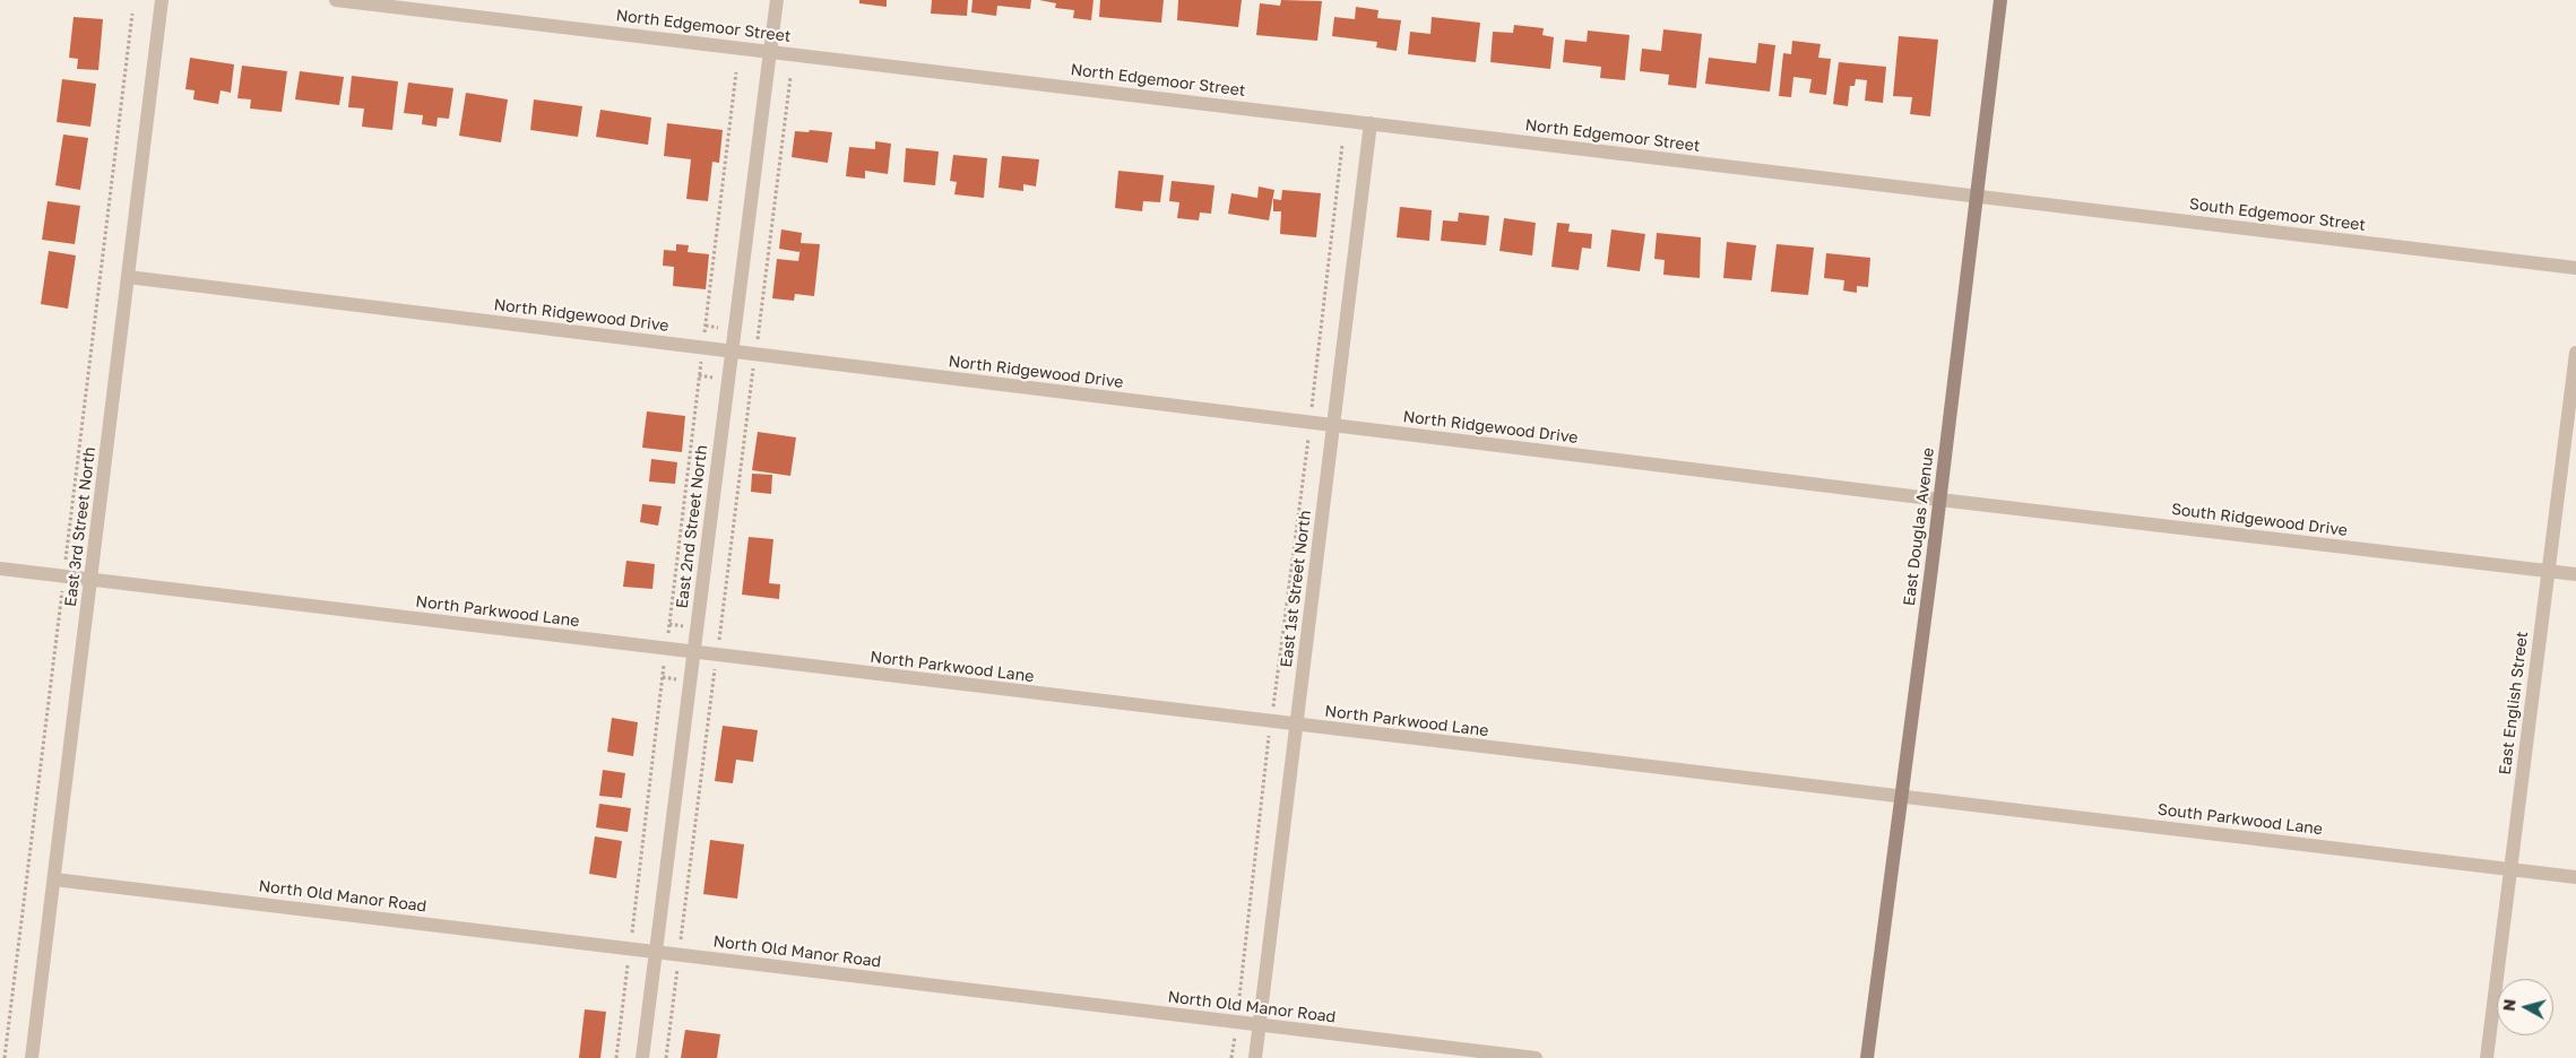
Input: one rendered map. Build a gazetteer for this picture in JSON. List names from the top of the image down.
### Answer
{
  "streets": {
    "main road": ["East Douglas Avenue"],
    "street": [
      "North Edgemoor Street",
      "South Edgemoor Street",
      "North Ridgewood Drive",
      "South Ridgewood Drive",
      "East 3rd Street North",
      "East 2nd Street North",
      "East 1st Street North",
      "North Parkwood Lane",
      "East English Street",
      "South Parkwood Lane",
      "North Old Manor Road"
    ]
  },
  "crossings": [
    ["North Edgemoor Street", "South Edgemoor Street"],
    ["North Edgemoor Street", "East 2nd Street North"],
    ["North Edgemoor Street", "East Douglas Avenue"],
    ["North Edgemoor Street", "East 1st Street North"],
    ["South Edgemoor Street", "East Douglas Avenue"],
    ["North Ridgewood Drive", "South Ridgewood Drive"],
    ["North Ridgewood Drive", "East 3rd Street North"],
    ["North Ridgewood Drive", "East 2nd Street North"],
    ["North Ridgewood Drive", "East Douglas Avenue"],
    ["North Ridgewood Drive", "East 1st Street North"],
    ["South Ridgewood Drive", "East Douglas Avenue"],
    ["South Ridgewood Drive", "East English Street"],
    ["East 3rd Street North", "North Parkwood Lane"],
    ["East 3rd Street North", "North Old Manor Road"],
    ["East 2nd Street North", "North Parkwood Lane"],
    ["East 2nd Street North", "North Old Manor Road"],
    ["East Douglas Avenue", "North Parkwood Lane"],
    ["East Douglas Avenue", "South Parkwood Lane"],
    ["East 1st Street North", "North Parkwood Lane"],
    ["East 1st Street North", "North Old Manor Road"],
    ["North Parkwood Lane", "South Parkwood Lane"],
    ["East English Street", "South Parkwood Lane"]
  ],
  "north": "left"
}
